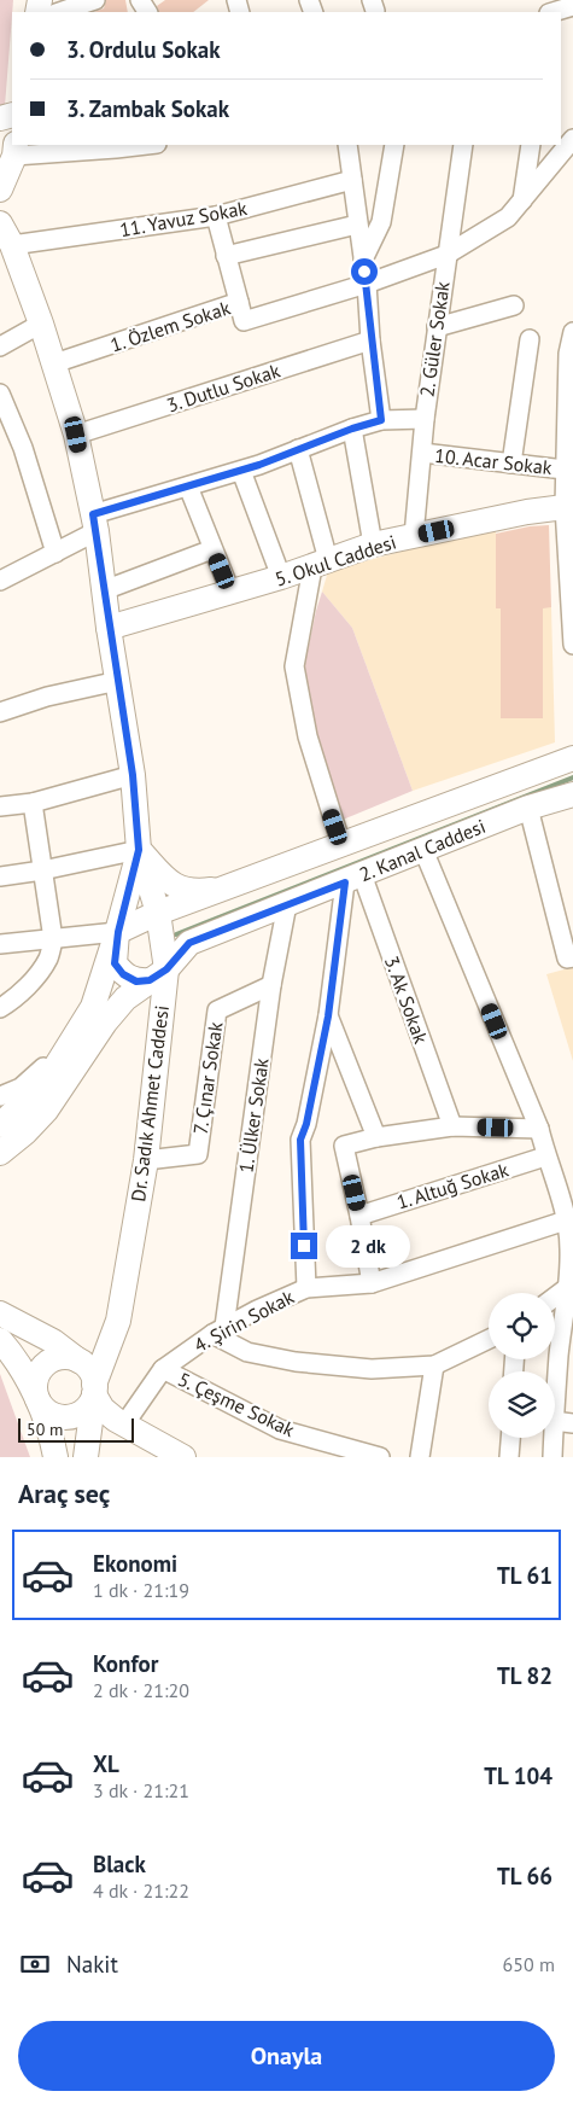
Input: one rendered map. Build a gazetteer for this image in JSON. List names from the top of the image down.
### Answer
{
  "streets": {
    "main road": ["5. Okul Caddesi", "2. Kanal Caddesi", "Dr. Sadık Ahmet Caddesi"],
    "street": [
      "11. Yavuz Sokak",
      "1. Özlem Sokak",
      "2. Güler Sokak",
      "3. Dutlu Sokak",
      "10. Acar Sokak",
      "3. Ak Sokak",
      "7. Çınar Sokak",
      "1. Ülker Sokak",
      "1. Altuğ Sokak",
      "4. Şirin Sokak",
      "5. Çeşme Sokak"
    ]
  },
  "crossings": [
    ["11. Yavuz Sokak", "Dr. Sadık Ahmet Caddesi"],
    ["1. Özlem Sokak", "2. Güler Sokak"],
    ["1. Özlem Sokak", "Dr. Sadık Ahmet Caddesi"],
    ["2. Güler Sokak", "10. Acar Sokak"],
    ["2. Güler Sokak", "5. Okul Caddesi"],
    ["3. Dutlu Sokak", "Dr. Sadık Ahmet Caddesi"],
    ["5. Okul Caddesi", "Dr. Sadık Ahmet Caddesi"],
    ["2. Kanal Caddesi", "3. Ak Sokak"],
    ["2. Kanal Caddesi", "Dr. Sadık Ahmet Caddesi"],
    ["2. Kanal Caddesi", "1. Ülker Sokak"],
    ["7. Çınar Sokak", "Dr. Sadık Ahmet Caddesi"],
    ["7. Çınar Sokak", "1. Ülker Sokak"],
    ["1. Ülker Sokak", "4. Şirin Sokak"],
    ["4. Şirin Sokak", "5. Çeşme Sokak"]
  ],
  "scale_bar": "50 m",
  "page": {
    "banner": ["3. Ordulu Sokak", "3. Zambak Sokak"],
    "bubble": "2 dk",
    "scale": "50 m",
    "heading": "Araç seç",
    "list": [
      {
        "name": "Ekonomi",
        "note": "1 dk · 21:19",
        "value": "TL 61"
      },
      {
        "name": "Konfor",
        "note": "2 dk · 21:20",
        "value": "TL 82"
      },
      {
        "name": "XL",
        "note": "3 dk · 21:21",
        "value": "TL 104"
      },
      {
        "name": "Black",
        "note": "4 dk · 21:22",
        "value": "TL 66"
      }
    ],
    "pay": ["Nakit", "650 m"],
    "buttons": "Onayla"
  }
}
